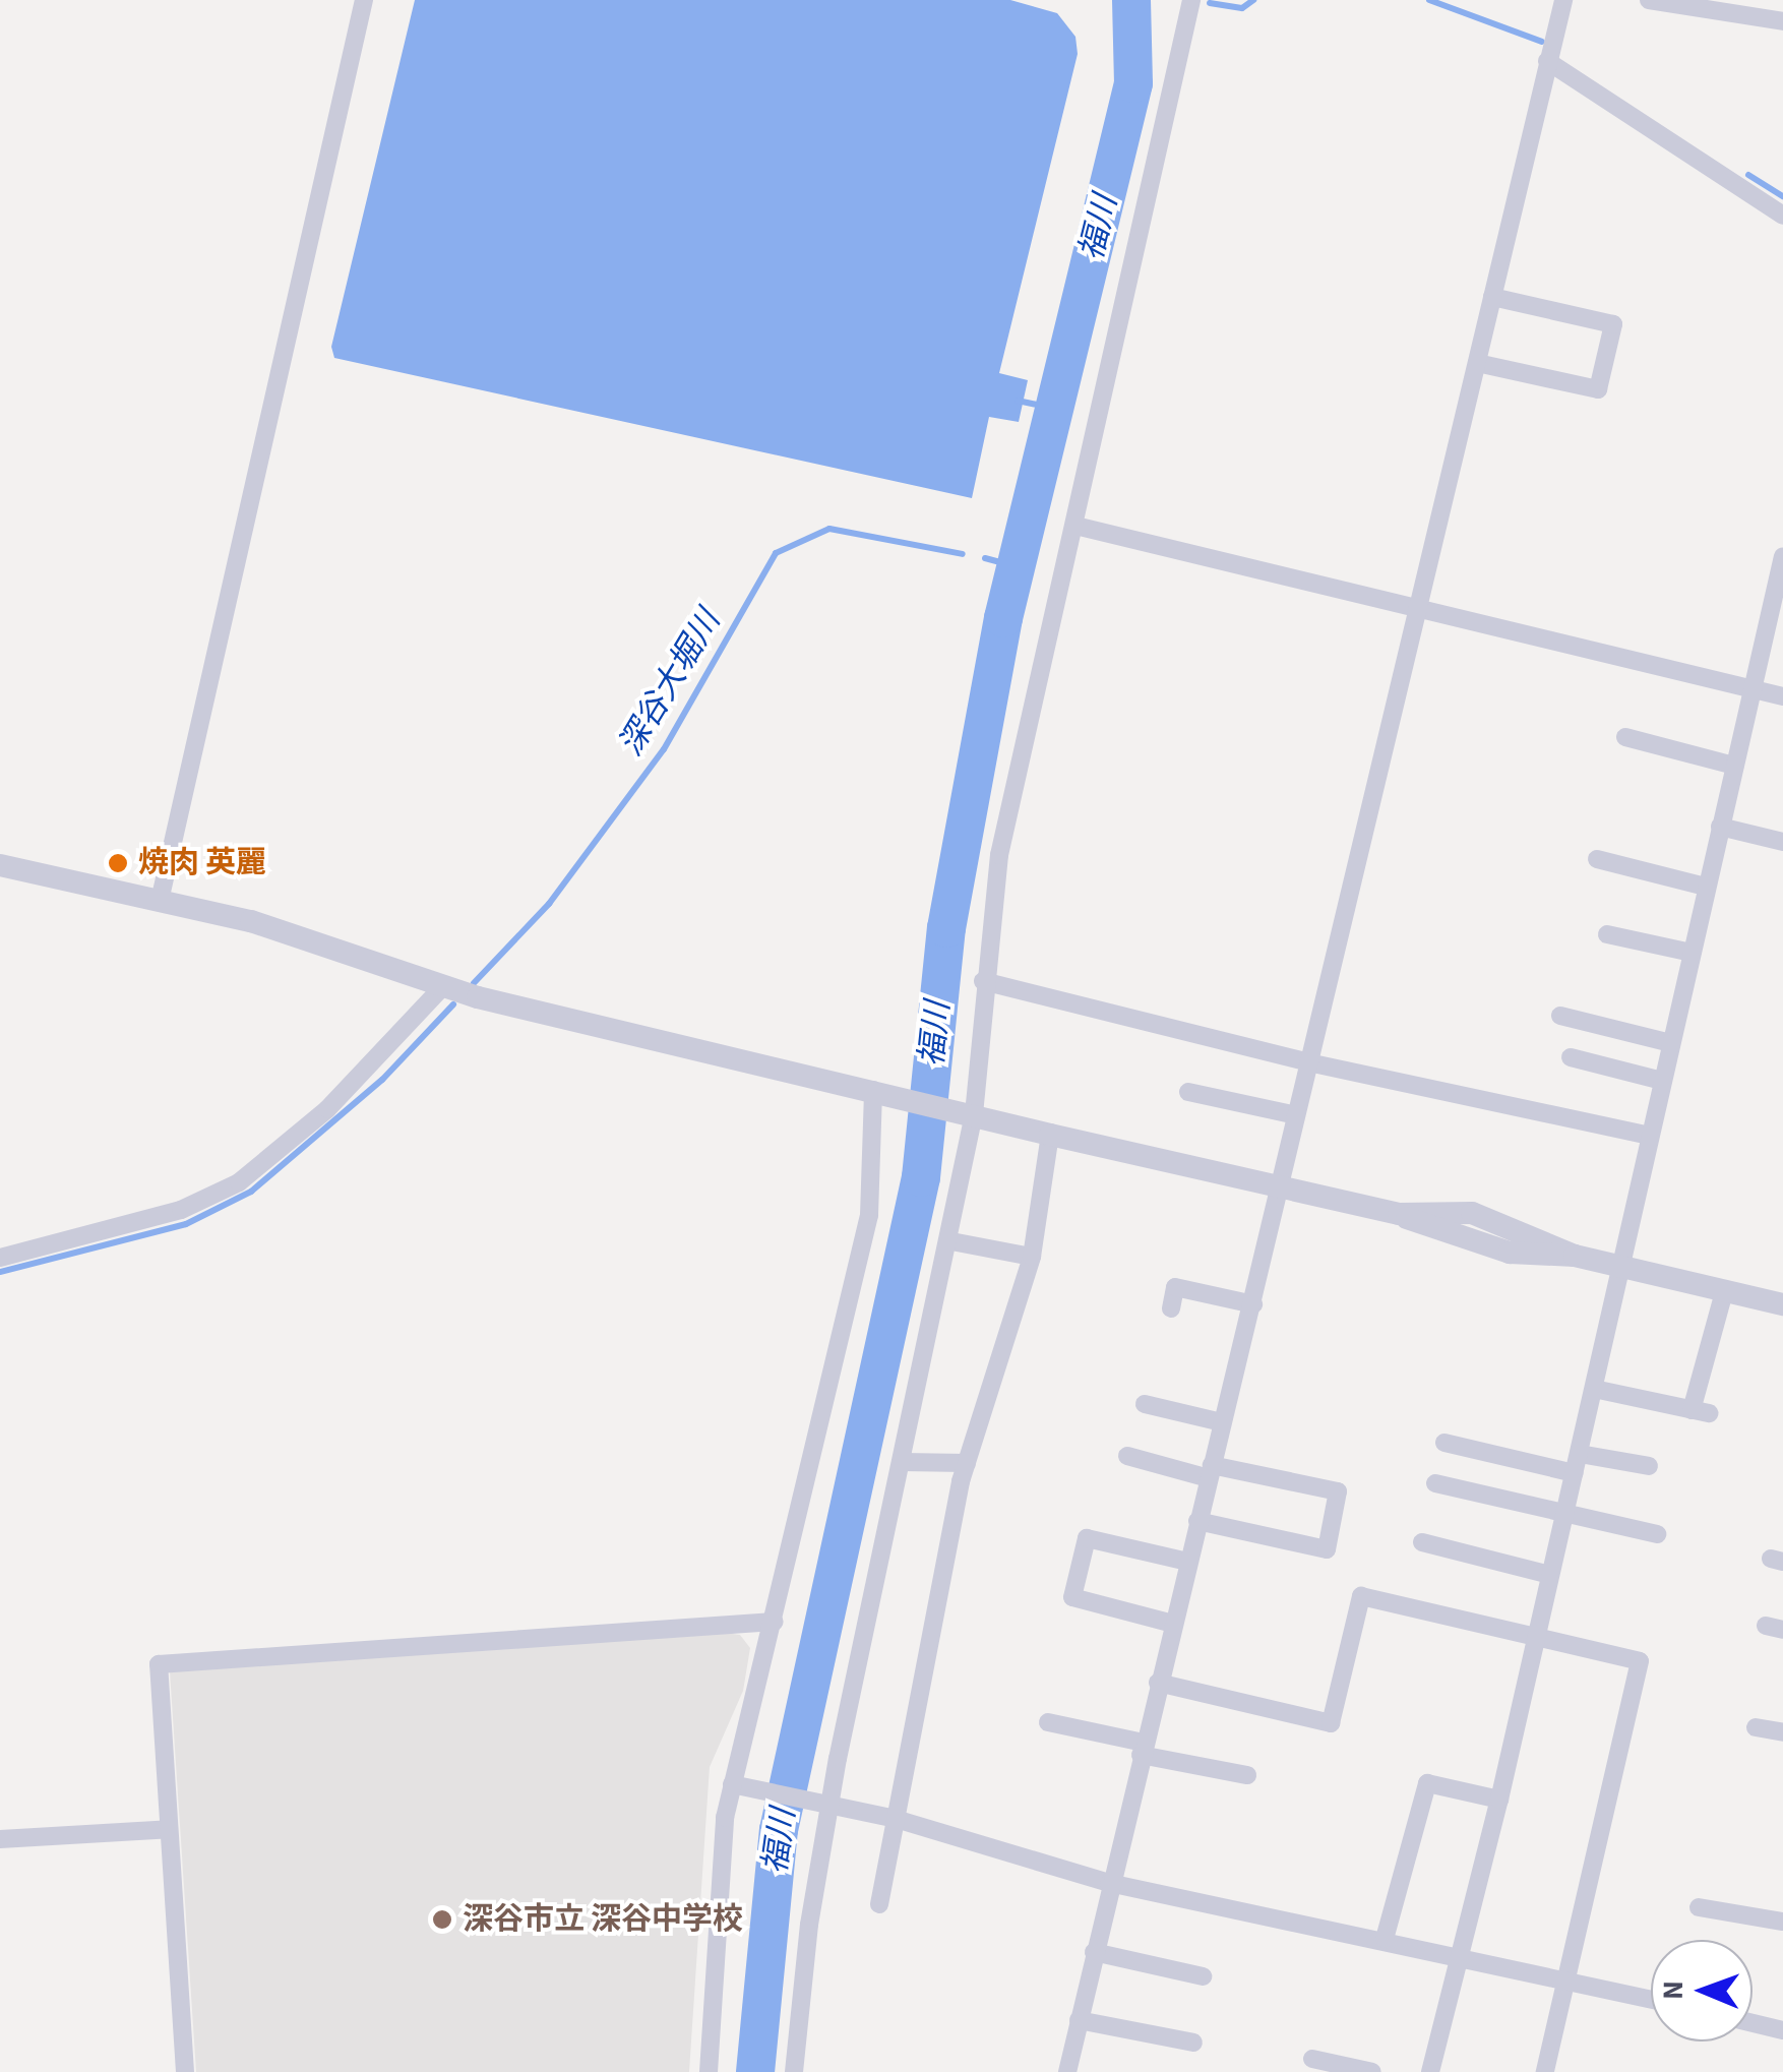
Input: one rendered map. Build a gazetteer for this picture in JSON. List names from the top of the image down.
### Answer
{
  "water": ["福川", "深谷大堀川"],
  "places": ["焼肉 英麗", "深谷市立 深谷中学校"],
  "north": "left"
}
